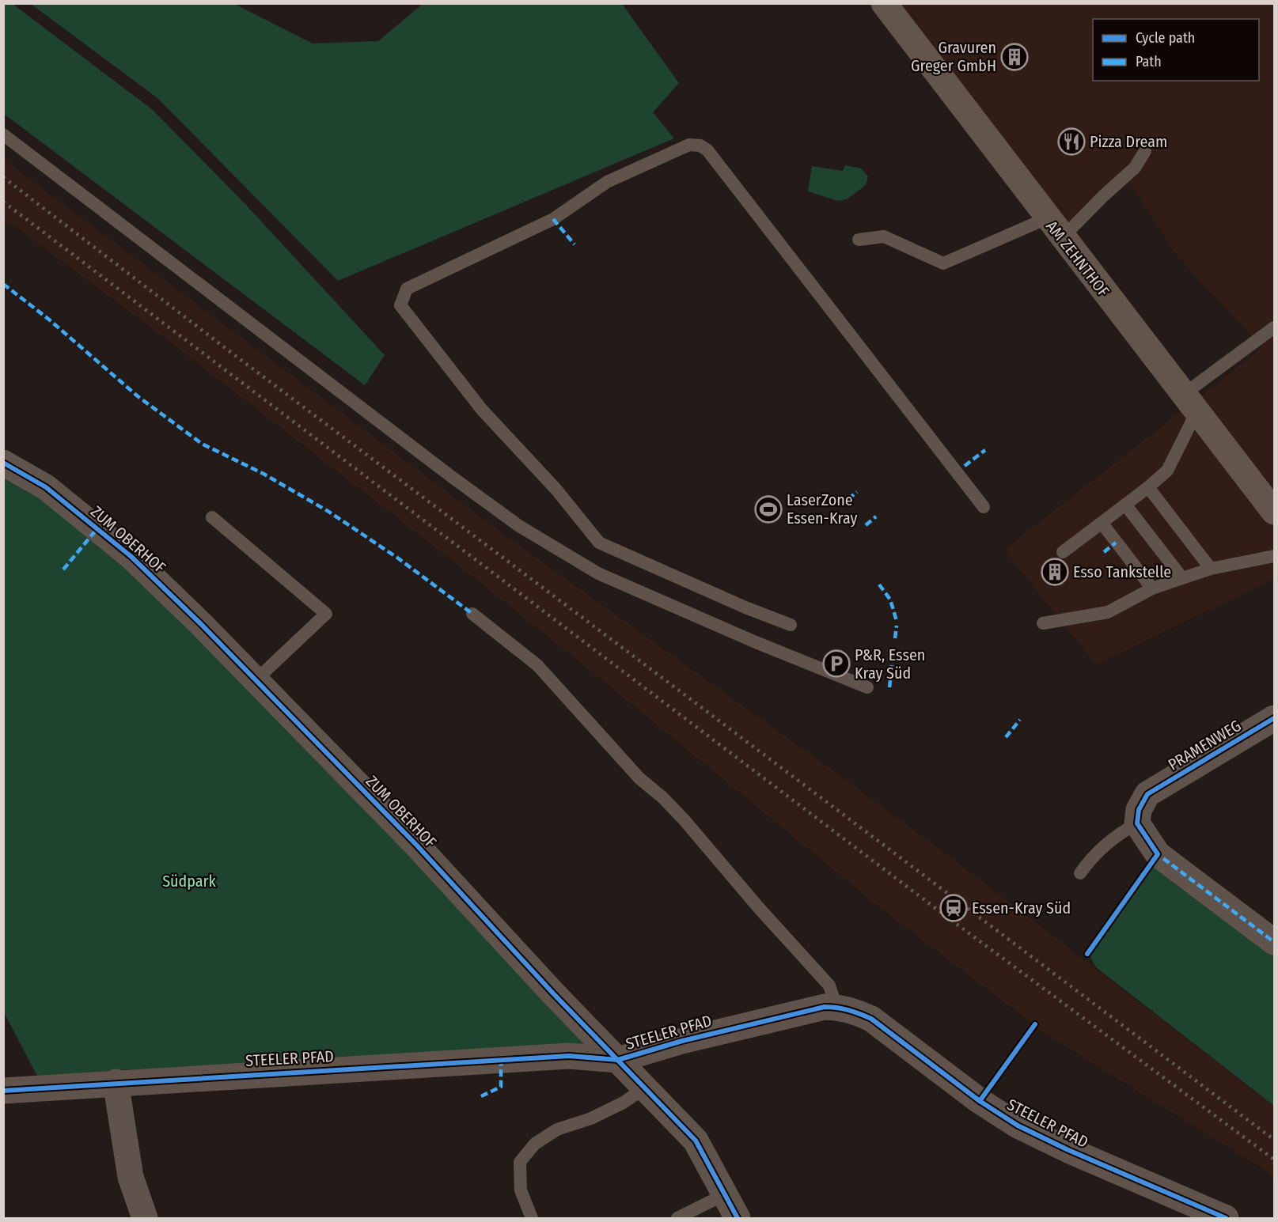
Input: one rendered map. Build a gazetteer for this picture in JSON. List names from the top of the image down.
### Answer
{
  "streets": {
    "main road": ["AM ZEHNTHOF"],
    "street": ["ZUM OBERHOF", "PRAMENWEG", "STEELER PFAD"]
  },
  "crossings": [
    ["ZUM OBERHOF", "STEELER PFAD"]
  ],
  "parks": ["Südpark"],
  "places": {
    "building": ["Gravuren Greger GmbH", "Esso Tankstelle"],
    "restaurant": ["Pizza Dream"],
    "sports": ["LaserZone Essen-Kray"],
    "parking": ["P&R, Essen Kray Süd"],
    "station": ["Essen-Kray Süd"]
  },
  "legend": ["Cycle path", "Path"]
}
